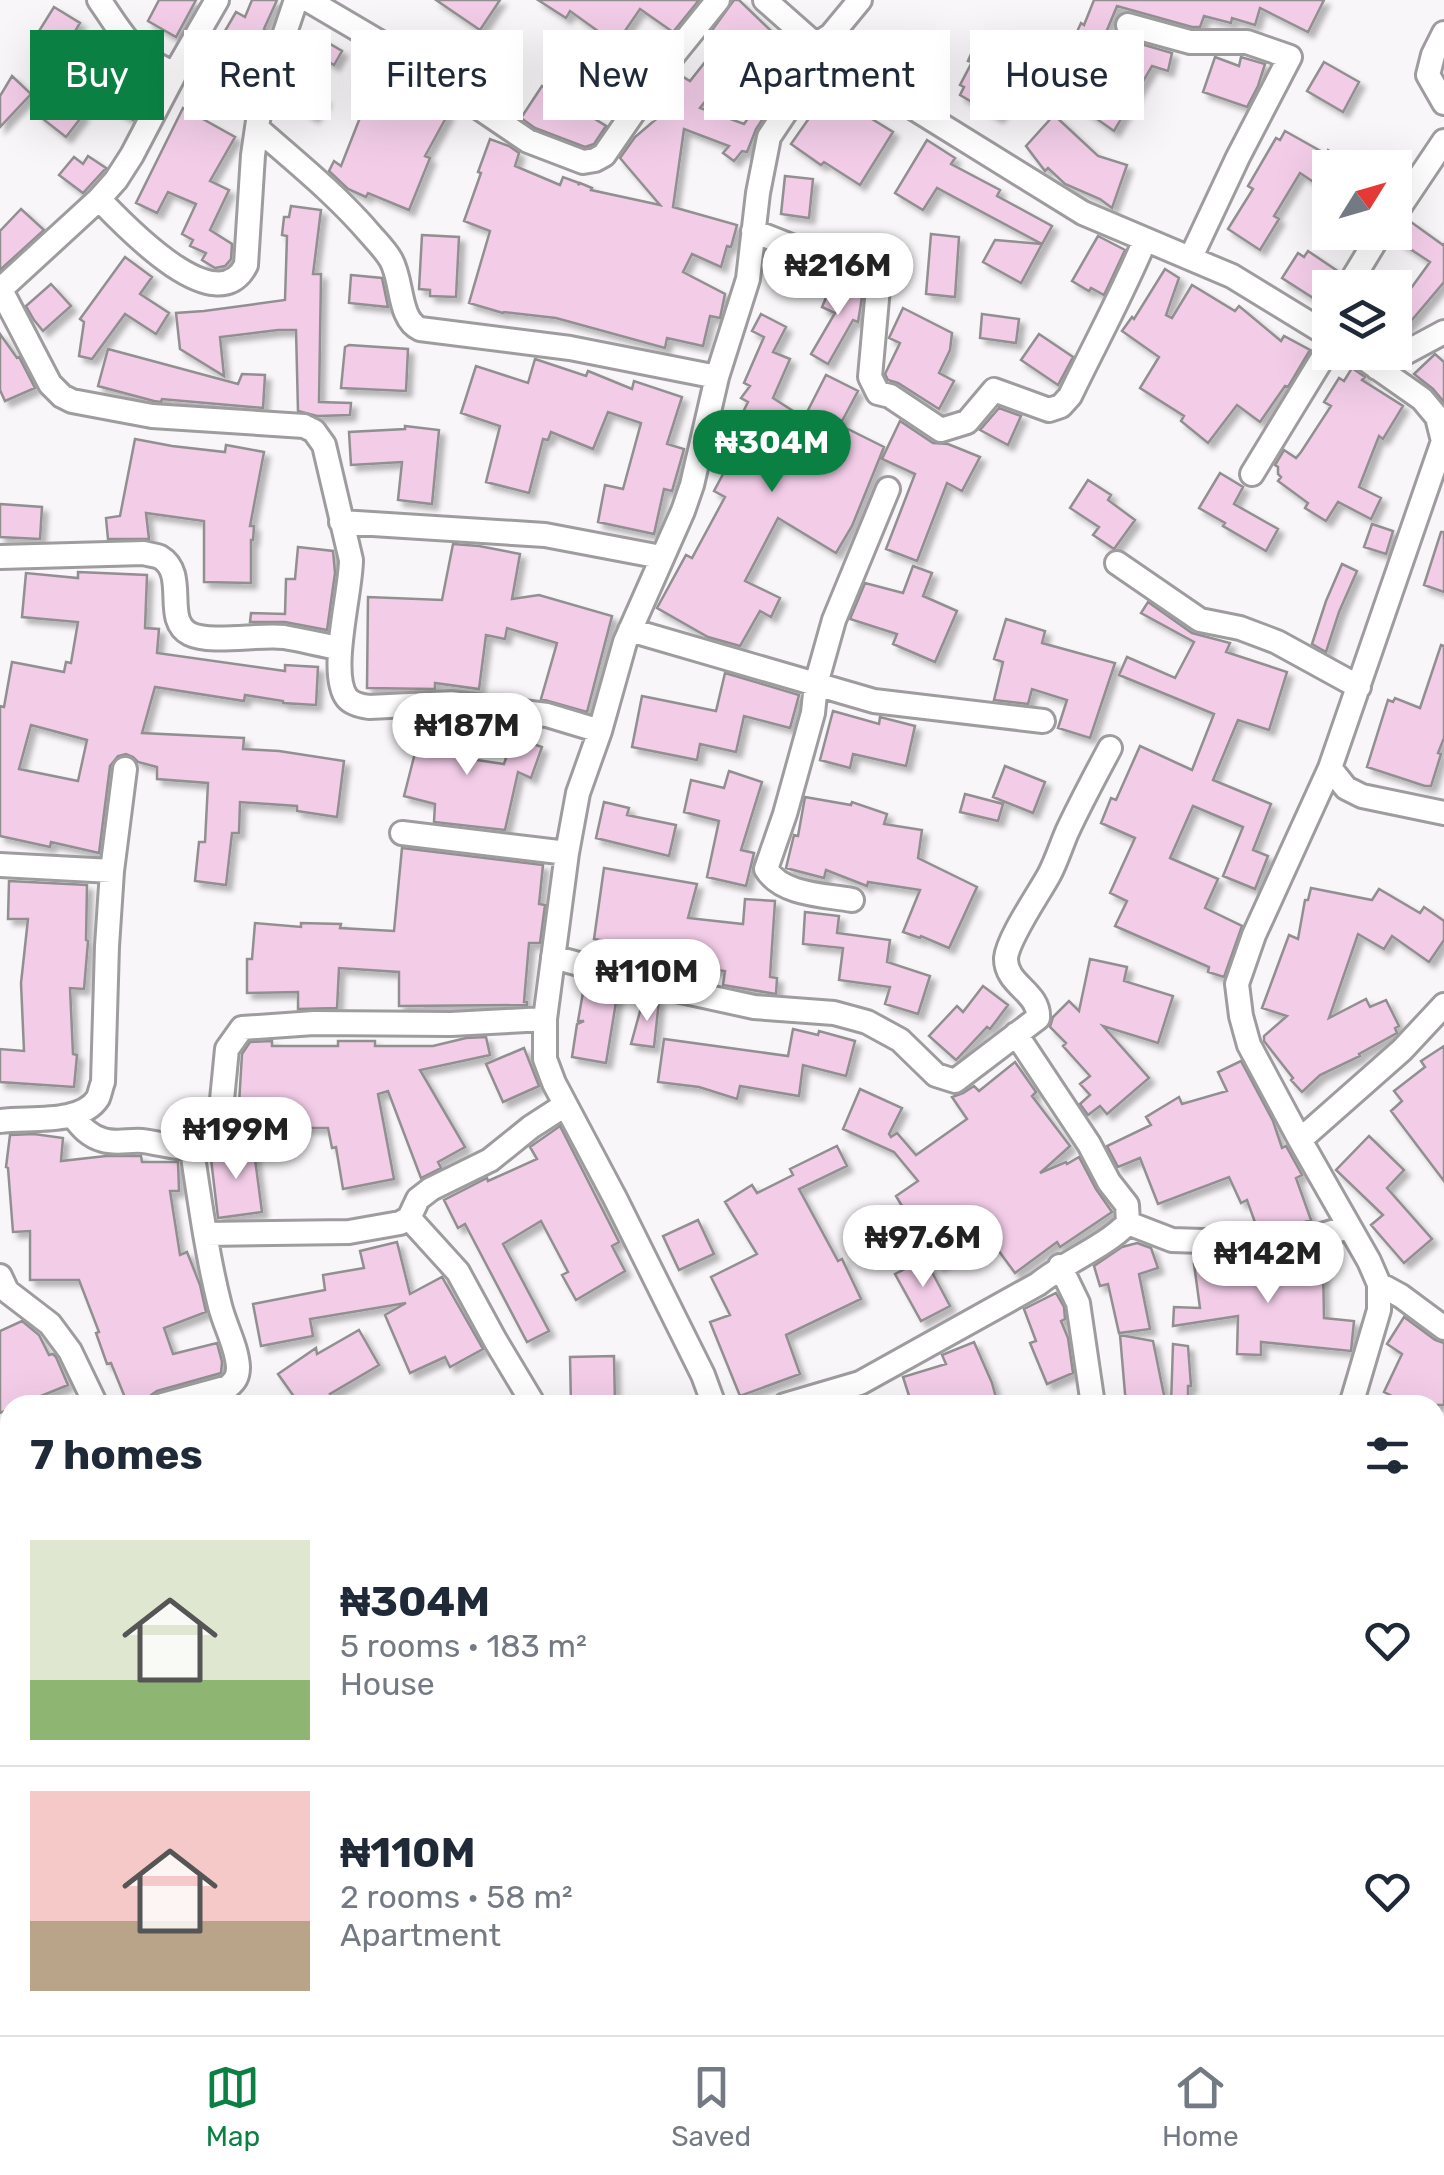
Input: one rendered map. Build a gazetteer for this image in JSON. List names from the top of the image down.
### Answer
{
  "north": "top right",
  "page": {
    "chip": [
      "Buy",
      "Rent",
      "Filters",
      "New",
      "Apartment",
      "House"
    ],
    "price": [
      "₦216M",
      "₦304M",
      "₦187M",
      "₦110M",
      "₦199M",
      "₦97.6M",
      "₦142M"
    ],
    "heading": "7 homes",
    "list": [
      {
        "name": "₦304M",
        "note": "5 rooms · 183 m² · House"
      },
      {
        "name": "₦110M",
        "note": "2 rooms · 58 m² · Apartment"
      }
    ],
    "tabs": ["Map", "Saved", "Home"]
  }
}
